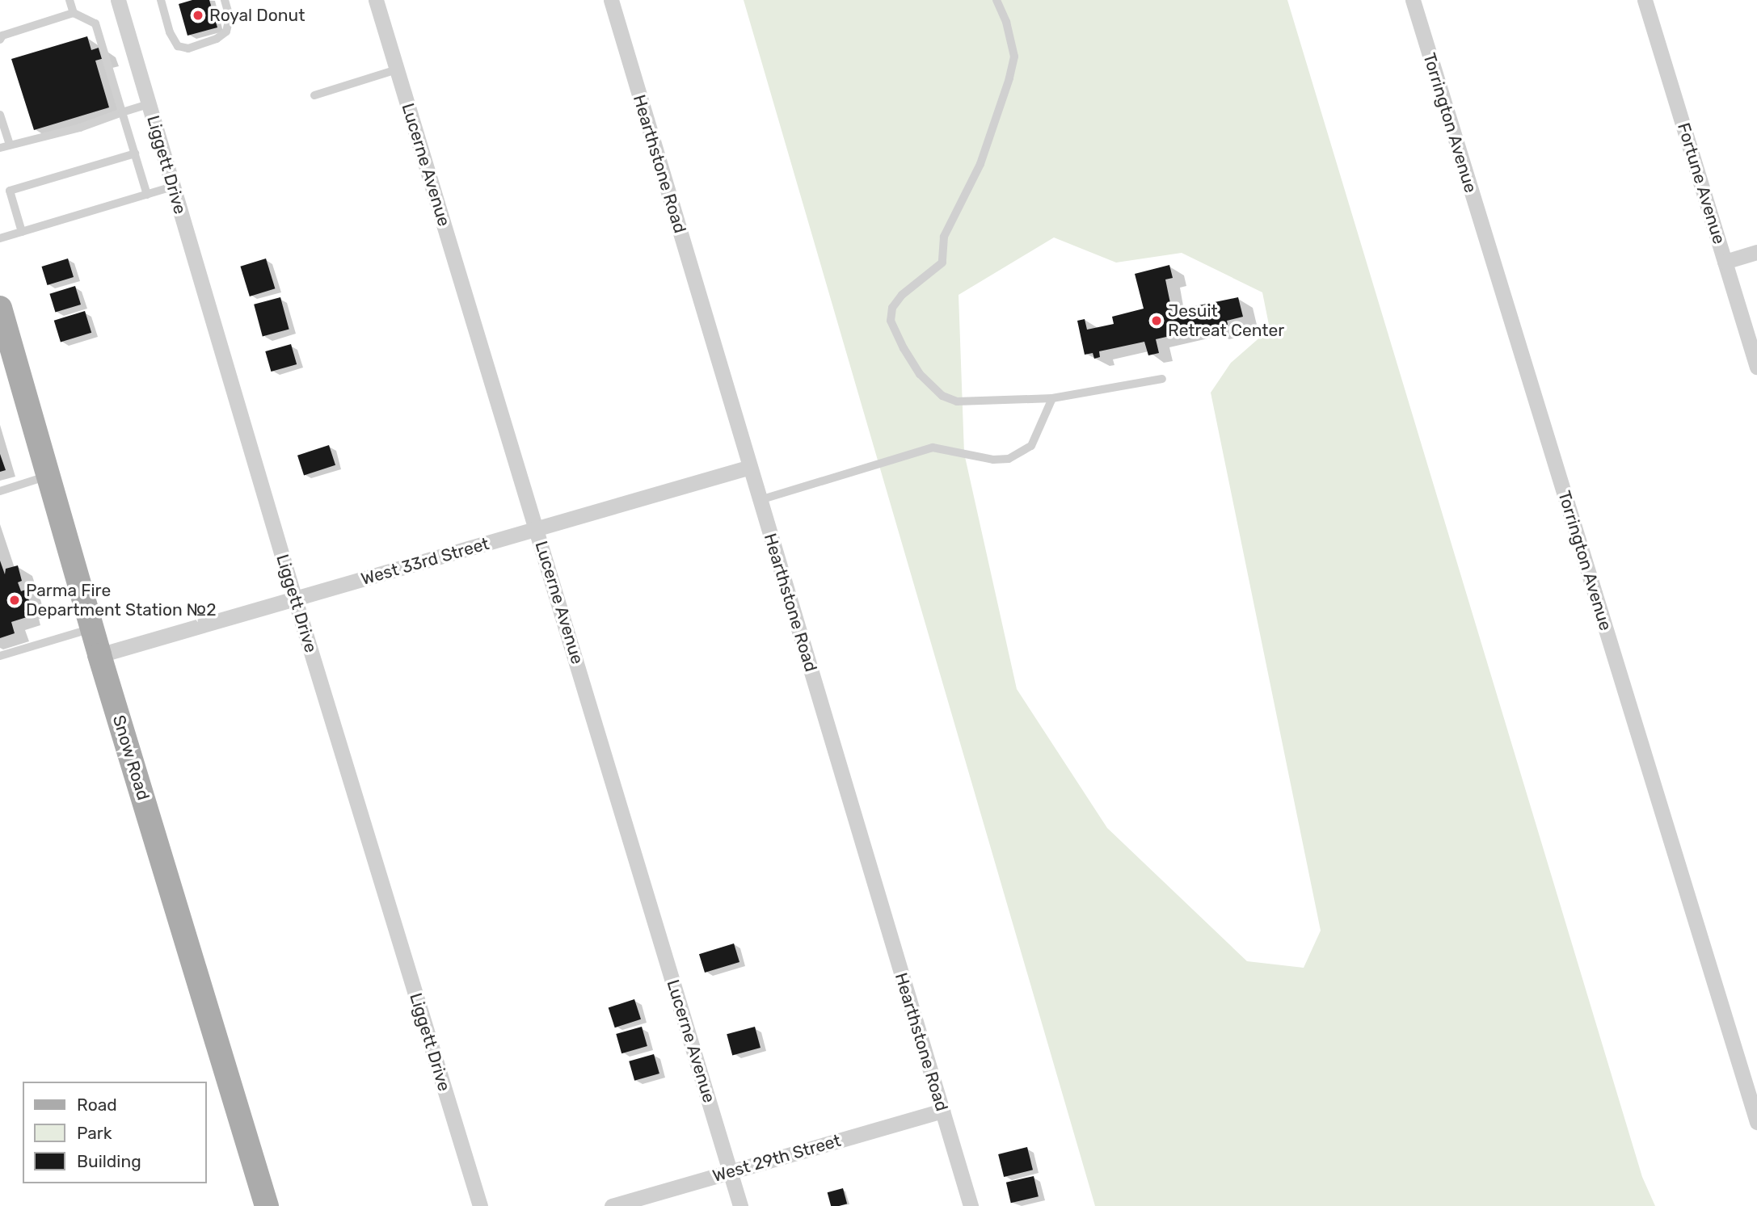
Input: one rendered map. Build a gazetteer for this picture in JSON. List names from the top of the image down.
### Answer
{
  "streets": {
    "main road": ["Snow Road"],
    "street": [
      "Torrington Avenue",
      "Hearthstone Road",
      "Liggett Drive",
      "Lucerne Avenue",
      "Fortune Avenue",
      "West 33rd Street",
      "West 29th Street"
    ]
  },
  "crossings": [
    ["Hearthstone Road", "West 33rd Street"],
    ["Hearthstone Road", "West 29th Street"],
    ["Liggett Drive", "West 33rd Street"],
    ["Lucerne Avenue", "West 33rd Street"],
    ["Lucerne Avenue", "West 29th Street"],
    ["West 33rd Street", "Snow Road"]
  ],
  "places": ["Royal Donut", "Jesuit Retreat Center", "Parma Fire Department Station №2"],
  "legend": ["Road", "Park", "Building"]
}
